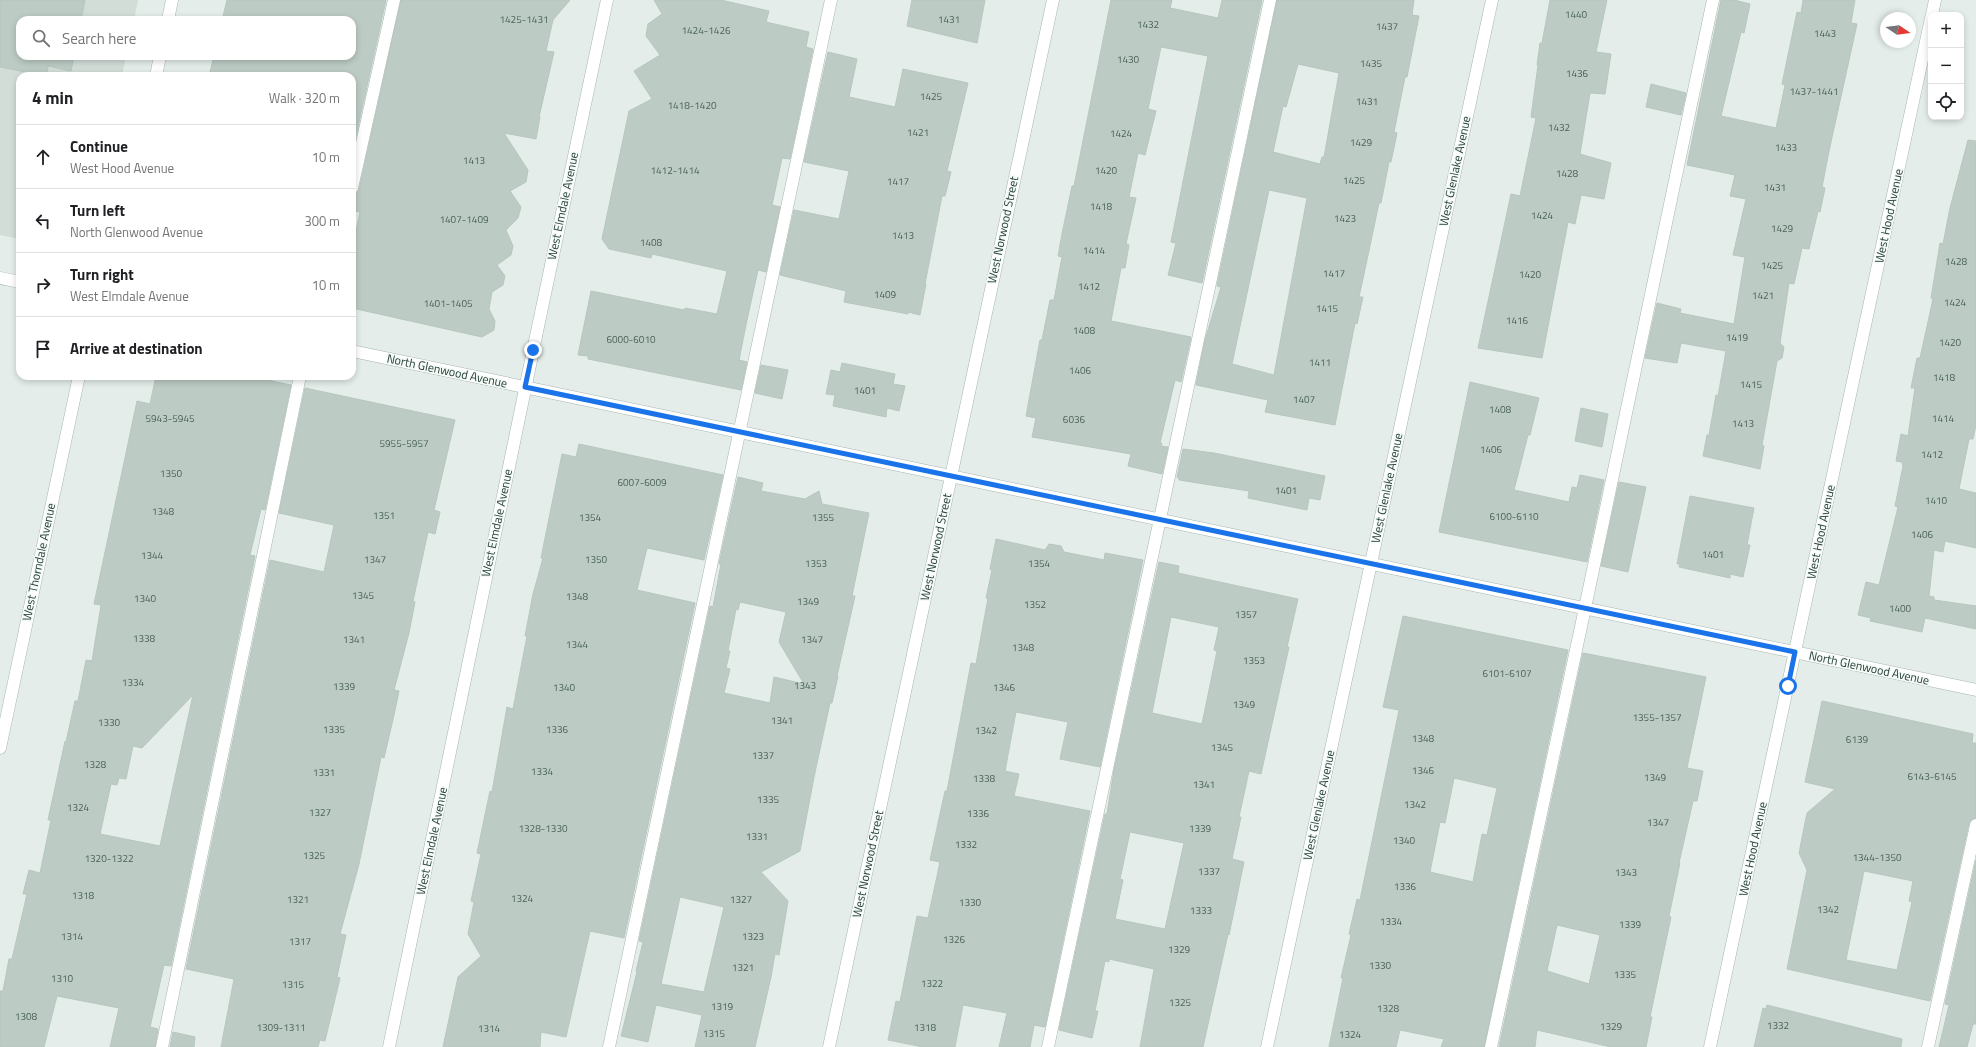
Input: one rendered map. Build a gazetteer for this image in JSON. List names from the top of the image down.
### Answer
{
  "streets": {
    "street": [
      "West Glenlake Avenue",
      "West Elmdale Avenue",
      "West Hood Avenue",
      "West Norwood Street",
      "North Glenwood Avenue",
      "West Thorndale Avenue"
    ]
  },
  "crossings": [
    ["West Glenlake Avenue", "North Glenwood Avenue"],
    ["West Elmdale Avenue", "North Glenwood Avenue"],
    ["West Hood Avenue", "North Glenwood Avenue"],
    ["West Norwood Street", "North Glenwood Avenue"]
  ],
  "house_numbers": [
    "1440",
    "1425-1431",
    "1431",
    "1432",
    "1437",
    "1424-1426",
    "1443",
    "1430",
    "1435",
    "1436",
    "1437-1441",
    "1425",
    "1431",
    "1418-1420",
    "1432",
    "1421",
    "1424",
    "1429",
    "1433",
    "1413",
    "1412-1414",
    "1420",
    "1428",
    "1425",
    "1417",
    "1431",
    "1418",
    "1424",
    "1423",
    "1407-1409",
    "1429",
    "1413",
    "1408",
    "1414",
    "1428",
    "1425",
    "1417",
    "1420",
    "1412",
    "1409",
    "1421",
    "1424",
    "1401-1405",
    "1415",
    "1416",
    "1408",
    "1419",
    "6000-6010",
    "1420",
    "1411",
    "1406",
    "1418",
    "1415",
    "1401",
    "1407",
    "1408",
    "5943-5945",
    "1414",
    "6036",
    "1413",
    "5955-5957",
    "1406",
    "1412",
    "1350",
    "6007-6009",
    "1401",
    "1410",
    "1348",
    "1351",
    "6100-6110",
    "1354",
    "1355",
    "1406",
    "1401",
    "1344",
    "1347",
    "1350",
    "1353",
    "1354",
    "1345",
    "1348",
    "1340",
    "1349",
    "1352",
    "1400",
    "1357",
    "1338",
    "1341",
    "1347",
    "1344",
    "1348",
    "1353",
    "6101-6107",
    "1334",
    "1343",
    "1339",
    "1340",
    "1346",
    "1349",
    "1355-1357",
    "1341",
    "1330",
    "1335",
    "1336",
    "1342",
    "1348",
    "6139",
    "1345",
    "1337",
    "1328",
    "1346",
    "1334",
    "1331",
    "6143-6145",
    "1349",
    "1338",
    "1341",
    "1335",
    "1342",
    "1324",
    "1327",
    "1336",
    "1347",
    "1328-1330",
    "1339",
    "1331",
    "1340",
    "1332",
    "1325",
    "1344-1350",
    "1320-1322",
    "1337",
    "1343",
    "1336",
    "1318",
    "1324",
    "1321",
    "1327",
    "1330",
    "1342",
    "1333",
    "1334",
    "1339",
    "1314",
    "1323",
    "1326",
    "1317",
    "1329",
    "1330",
    "1321",
    "1335",
    "1310",
    "1322",
    "1315",
    "1325",
    "1319",
    "1328",
    "1308",
    "1332",
    "1329",
    "1309-1311",
    "1318",
    "1314",
    "1315",
    "1324"
  ],
  "north": "right",
  "page": {
    "map_buttons": ["+", "−"],
    "search": "Search here",
    "heading": ["4 min", "Walk · 320 m"],
    "list": [
      ["Continue", "West Hood Avenue", "10 m"],
      ["Turn left", "North Glenwood Avenue", "300 m"],
      ["Turn right", "West Elmdale Avenue", "10 m"],
      "Arrive at destination"
    ]
  }
}
